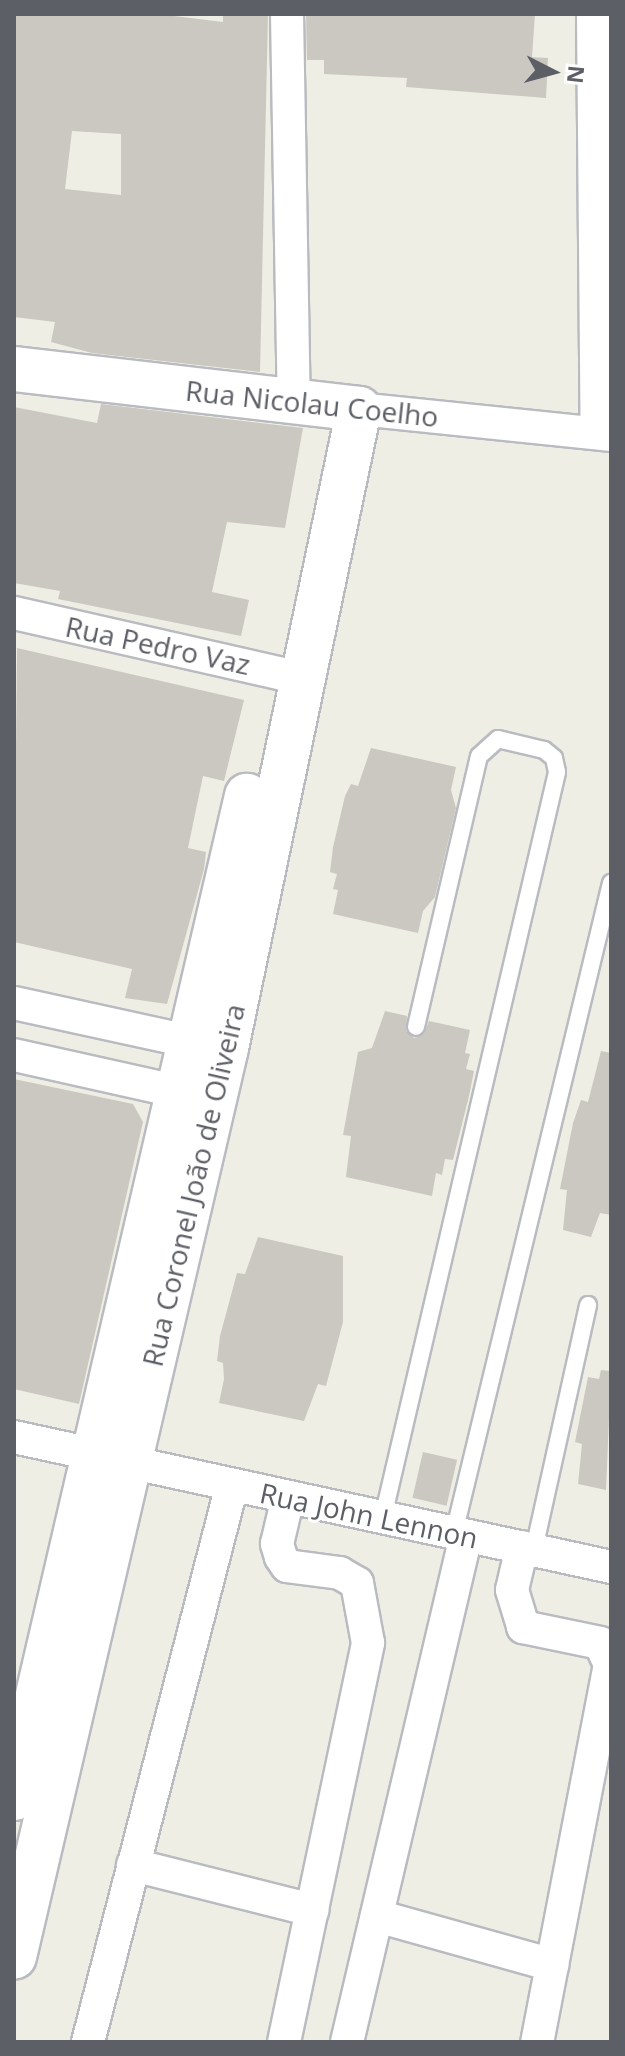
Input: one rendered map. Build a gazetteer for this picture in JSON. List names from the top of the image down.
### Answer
{
  "streets": {
    "street": [
      "Rua Nicolau Coelho",
      "Rua Pedro Vaz",
      "Rua Coronel João de Oliveira",
      "Rua John Lennon"
    ]
  },
  "crossings": [
    ["Rua Nicolau Coelho", "Rua Coronel João de Oliveira"],
    ["Rua Pedro Vaz", "Rua Coronel João de Oliveira"],
    ["Rua Coronel João de Oliveira", "Rua John Lennon"]
  ],
  "north": "right"
}
